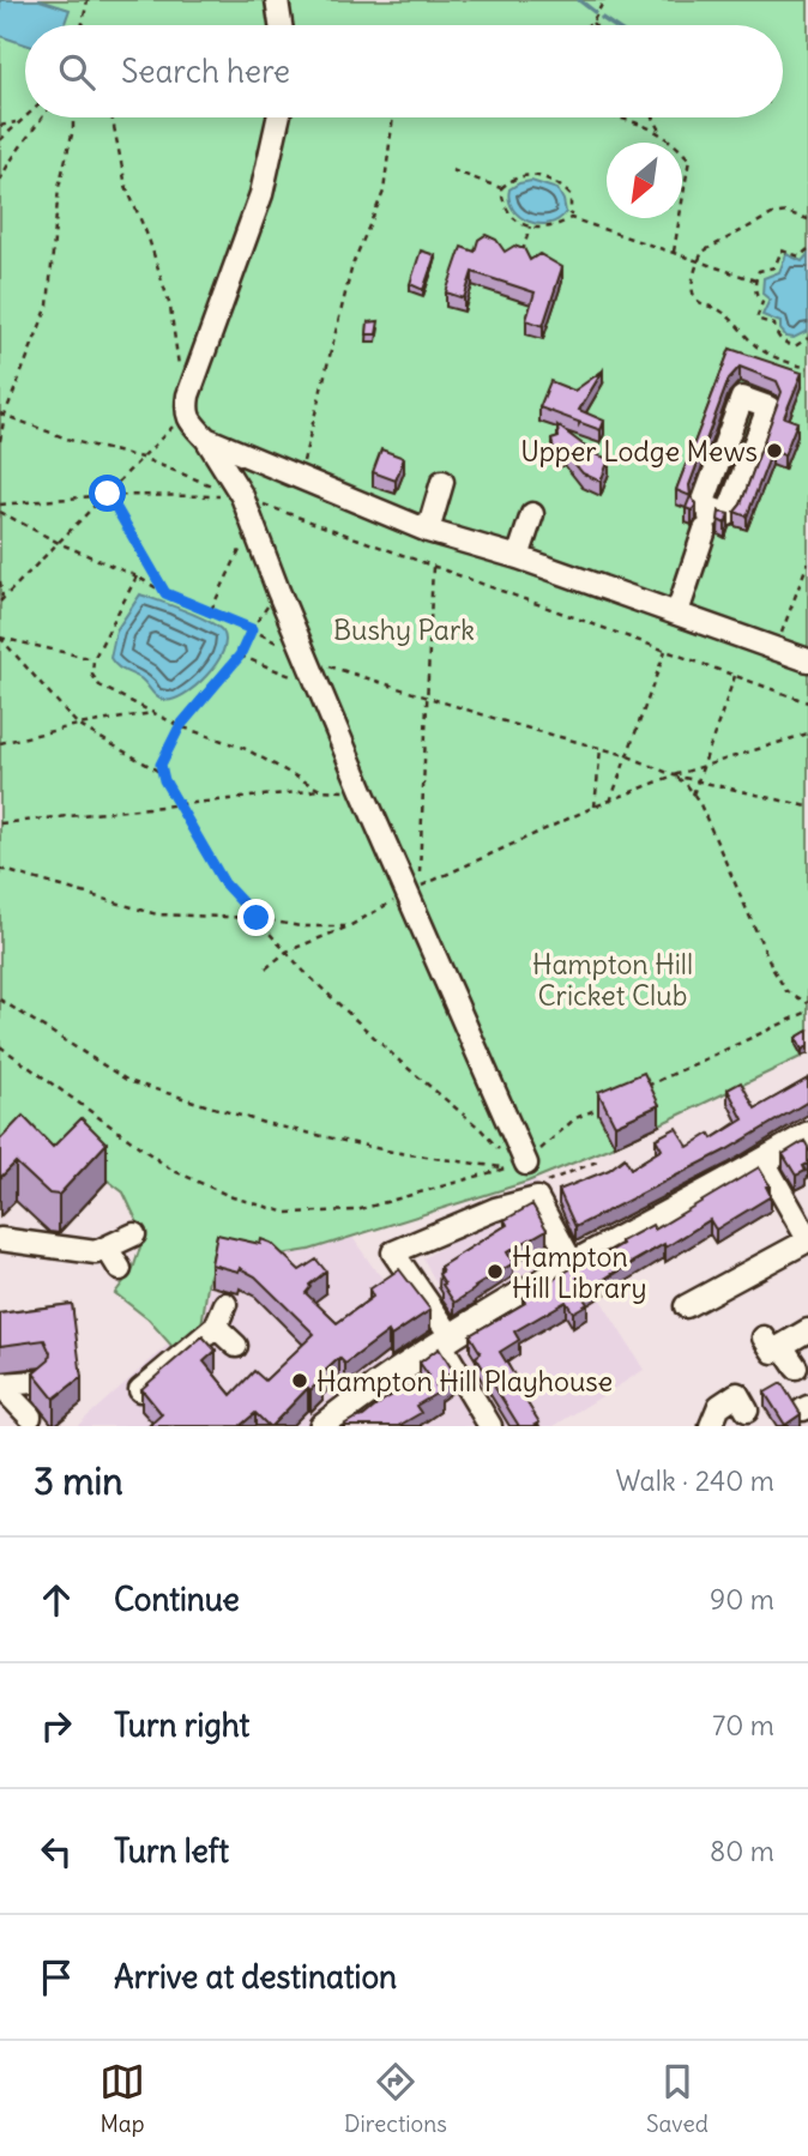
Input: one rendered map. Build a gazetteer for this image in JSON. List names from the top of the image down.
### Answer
{
  "parks": ["Bushy Park", "Hampton Hill Cricket Club"],
  "places": ["Upper Lodge Mews", "Hampton Hill Library", "Hampton Hill Playhouse"],
  "north": "bottom left",
  "page": {
    "search": "Search here",
    "heading": ["3 min", "Walk · 240 m"],
    "list": [
      ["Continue", "90 m"],
      ["Turn right", "70 m"],
      ["Turn left", "80 m"],
      "Arrive at destination"
    ],
    "nav": ["Map", "Directions", "Saved"]
  }
}
